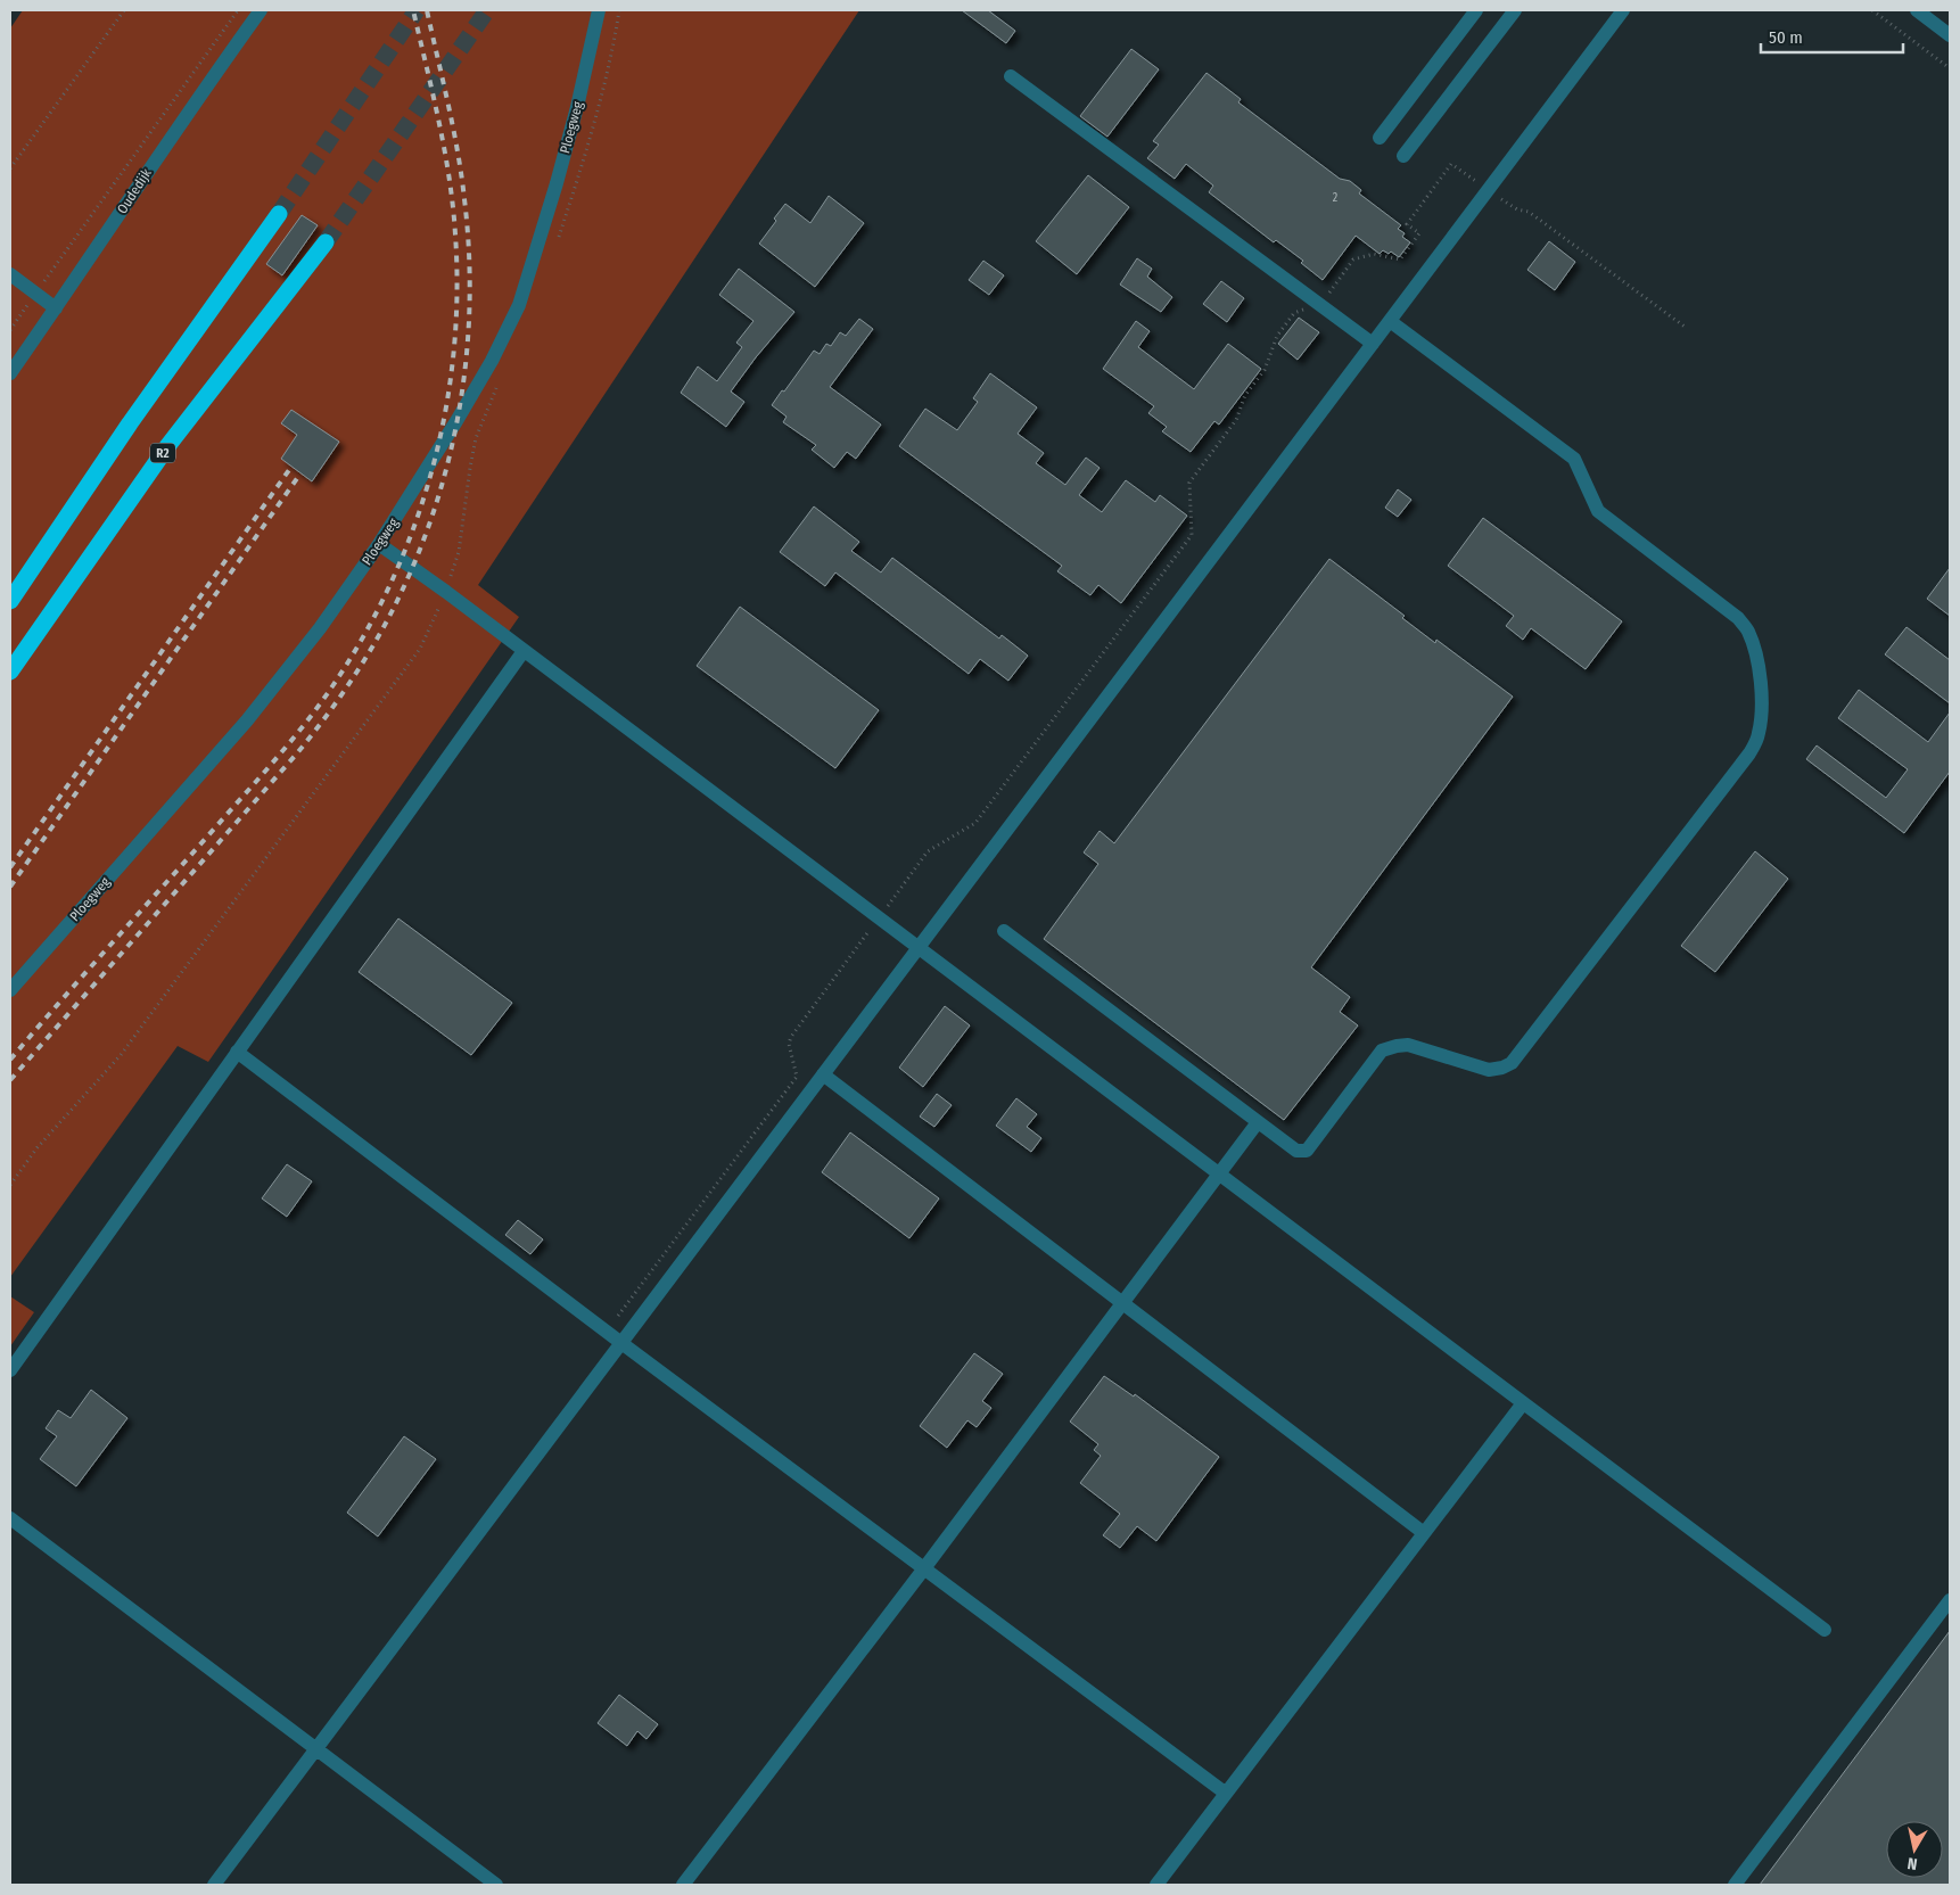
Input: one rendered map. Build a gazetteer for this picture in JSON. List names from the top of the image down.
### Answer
{
  "streets": {
    "highway": ["R2"],
    "street": ["Ploegweg", "Oudedijk"]
  },
  "house_numbers": ["2"],
  "scale_bar": "50 m",
  "north": "bottom"
}
